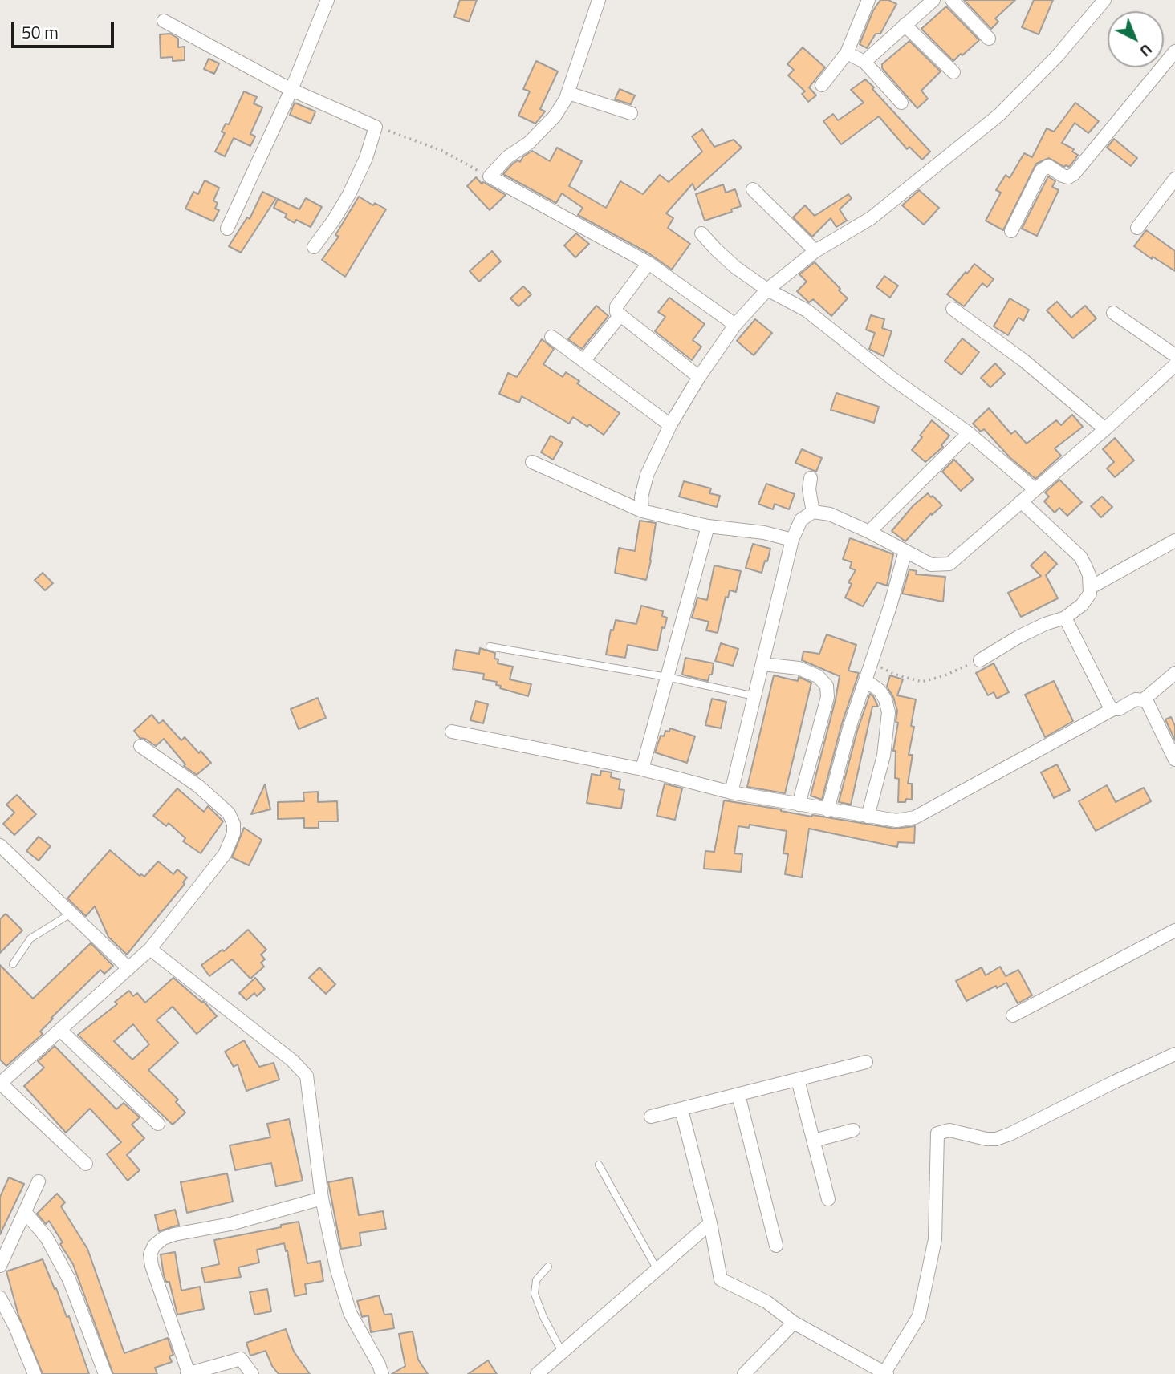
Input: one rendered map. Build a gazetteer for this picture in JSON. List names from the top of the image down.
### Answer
{
  "scale_bar": "50 m",
  "north": "bottom right"
}
